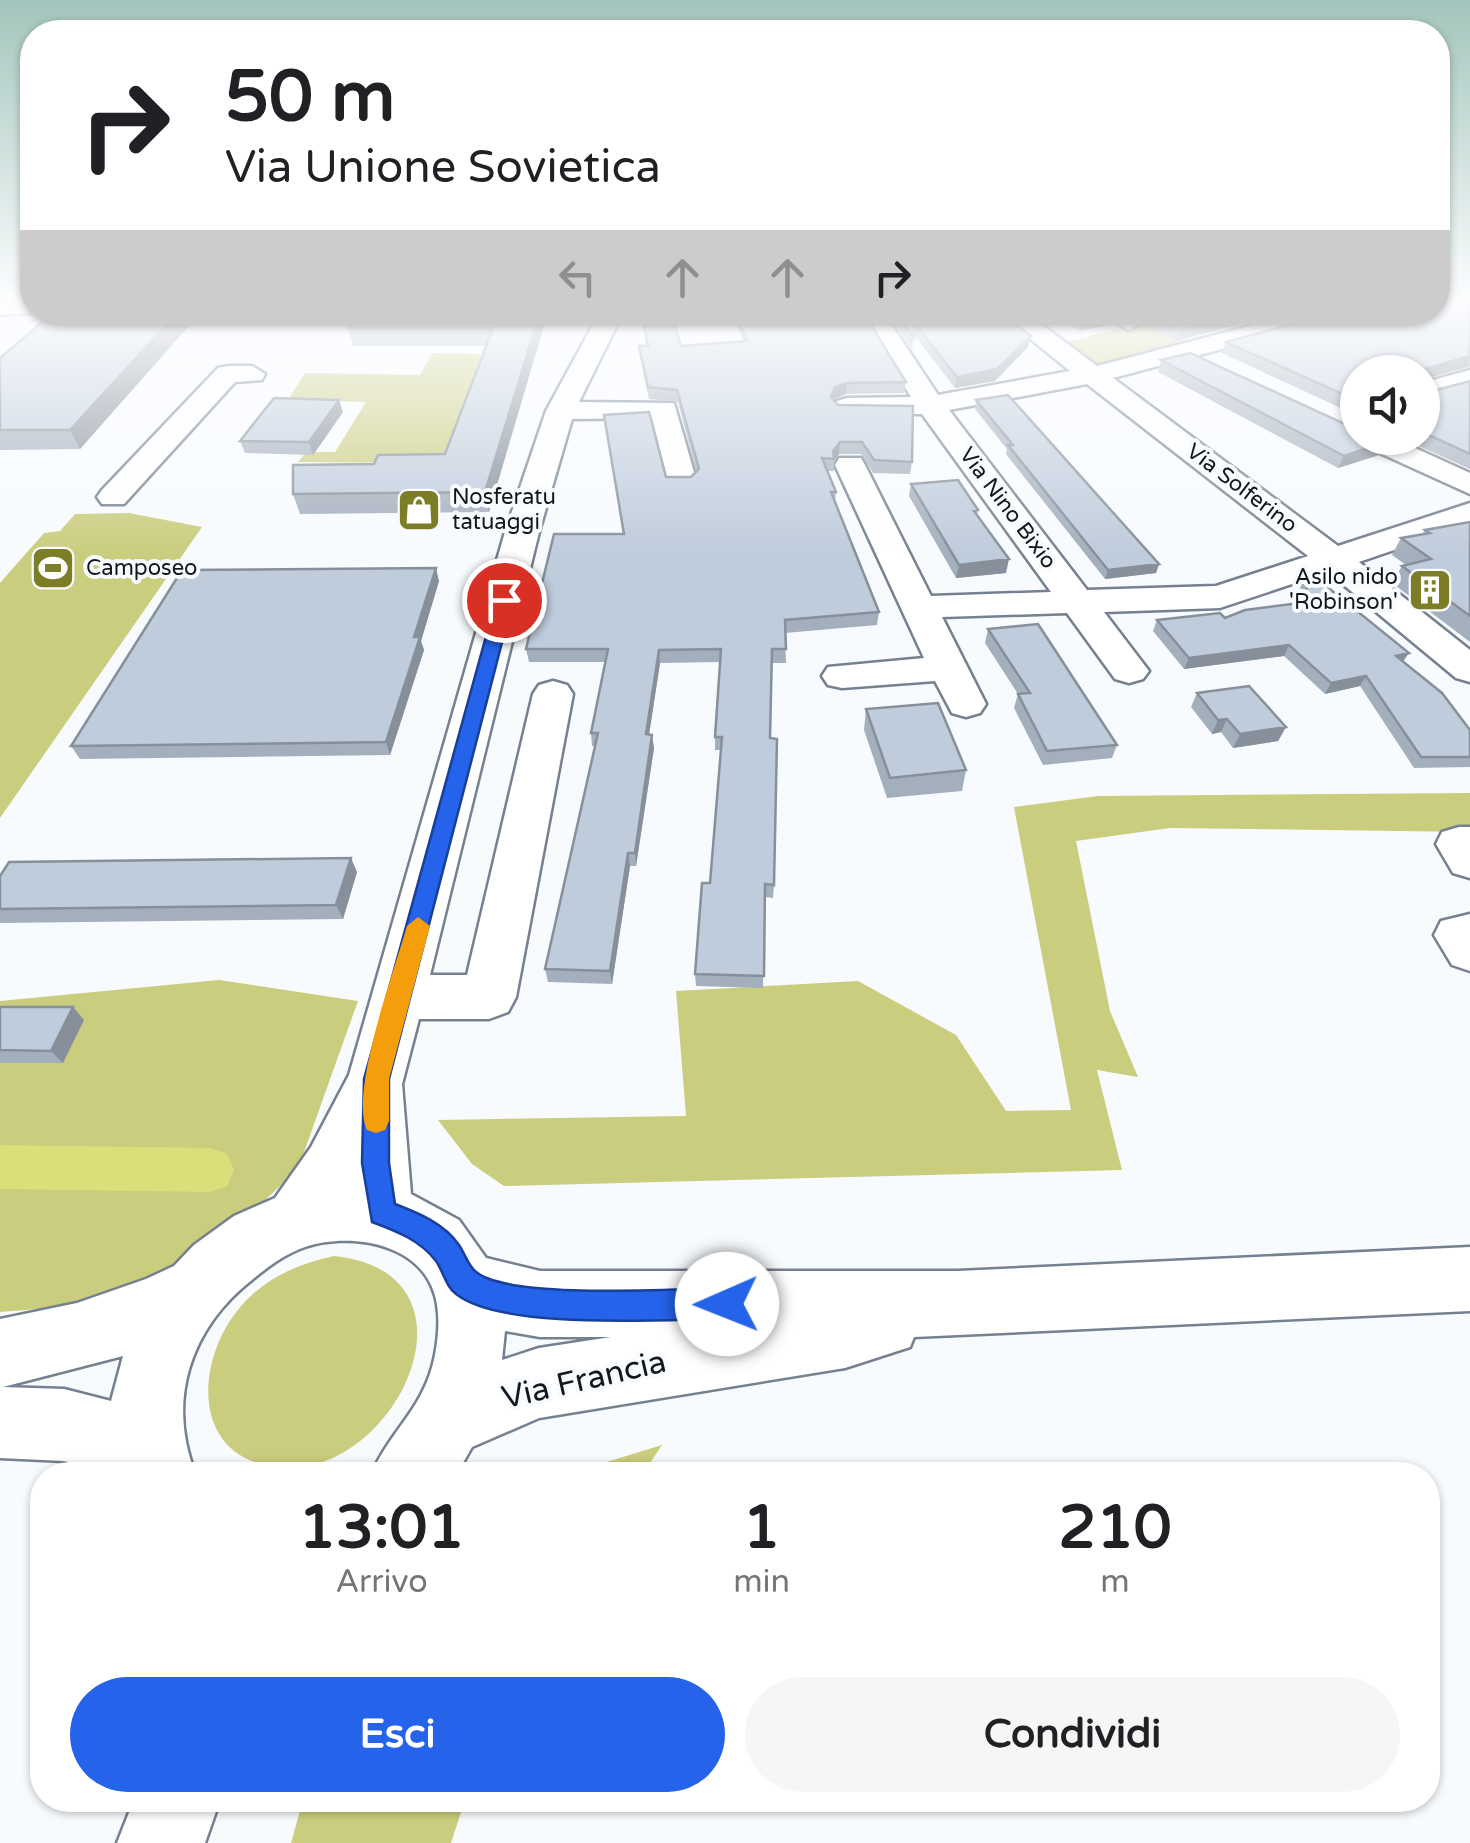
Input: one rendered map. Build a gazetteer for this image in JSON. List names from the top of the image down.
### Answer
{
  "streets": {
    "street": ["Via Solferino", "Via Nino Bixio", "Via Francia"]
  },
  "places": {
    "shop": ["Nosferatu tatuaggi"],
    "sports": ["Camposeo"],
    "building": ["Asilo nido 'Robinson'"]
  },
  "page": {
    "turn": ["50 m", "Via Unione Sovietica"],
    "eta": [
      "13:01",
      "Arrivo",
      "1",
      "min",
      "210",
      "m"
    ],
    "buttons": ["Esci", "Condividi"]
  }
}
